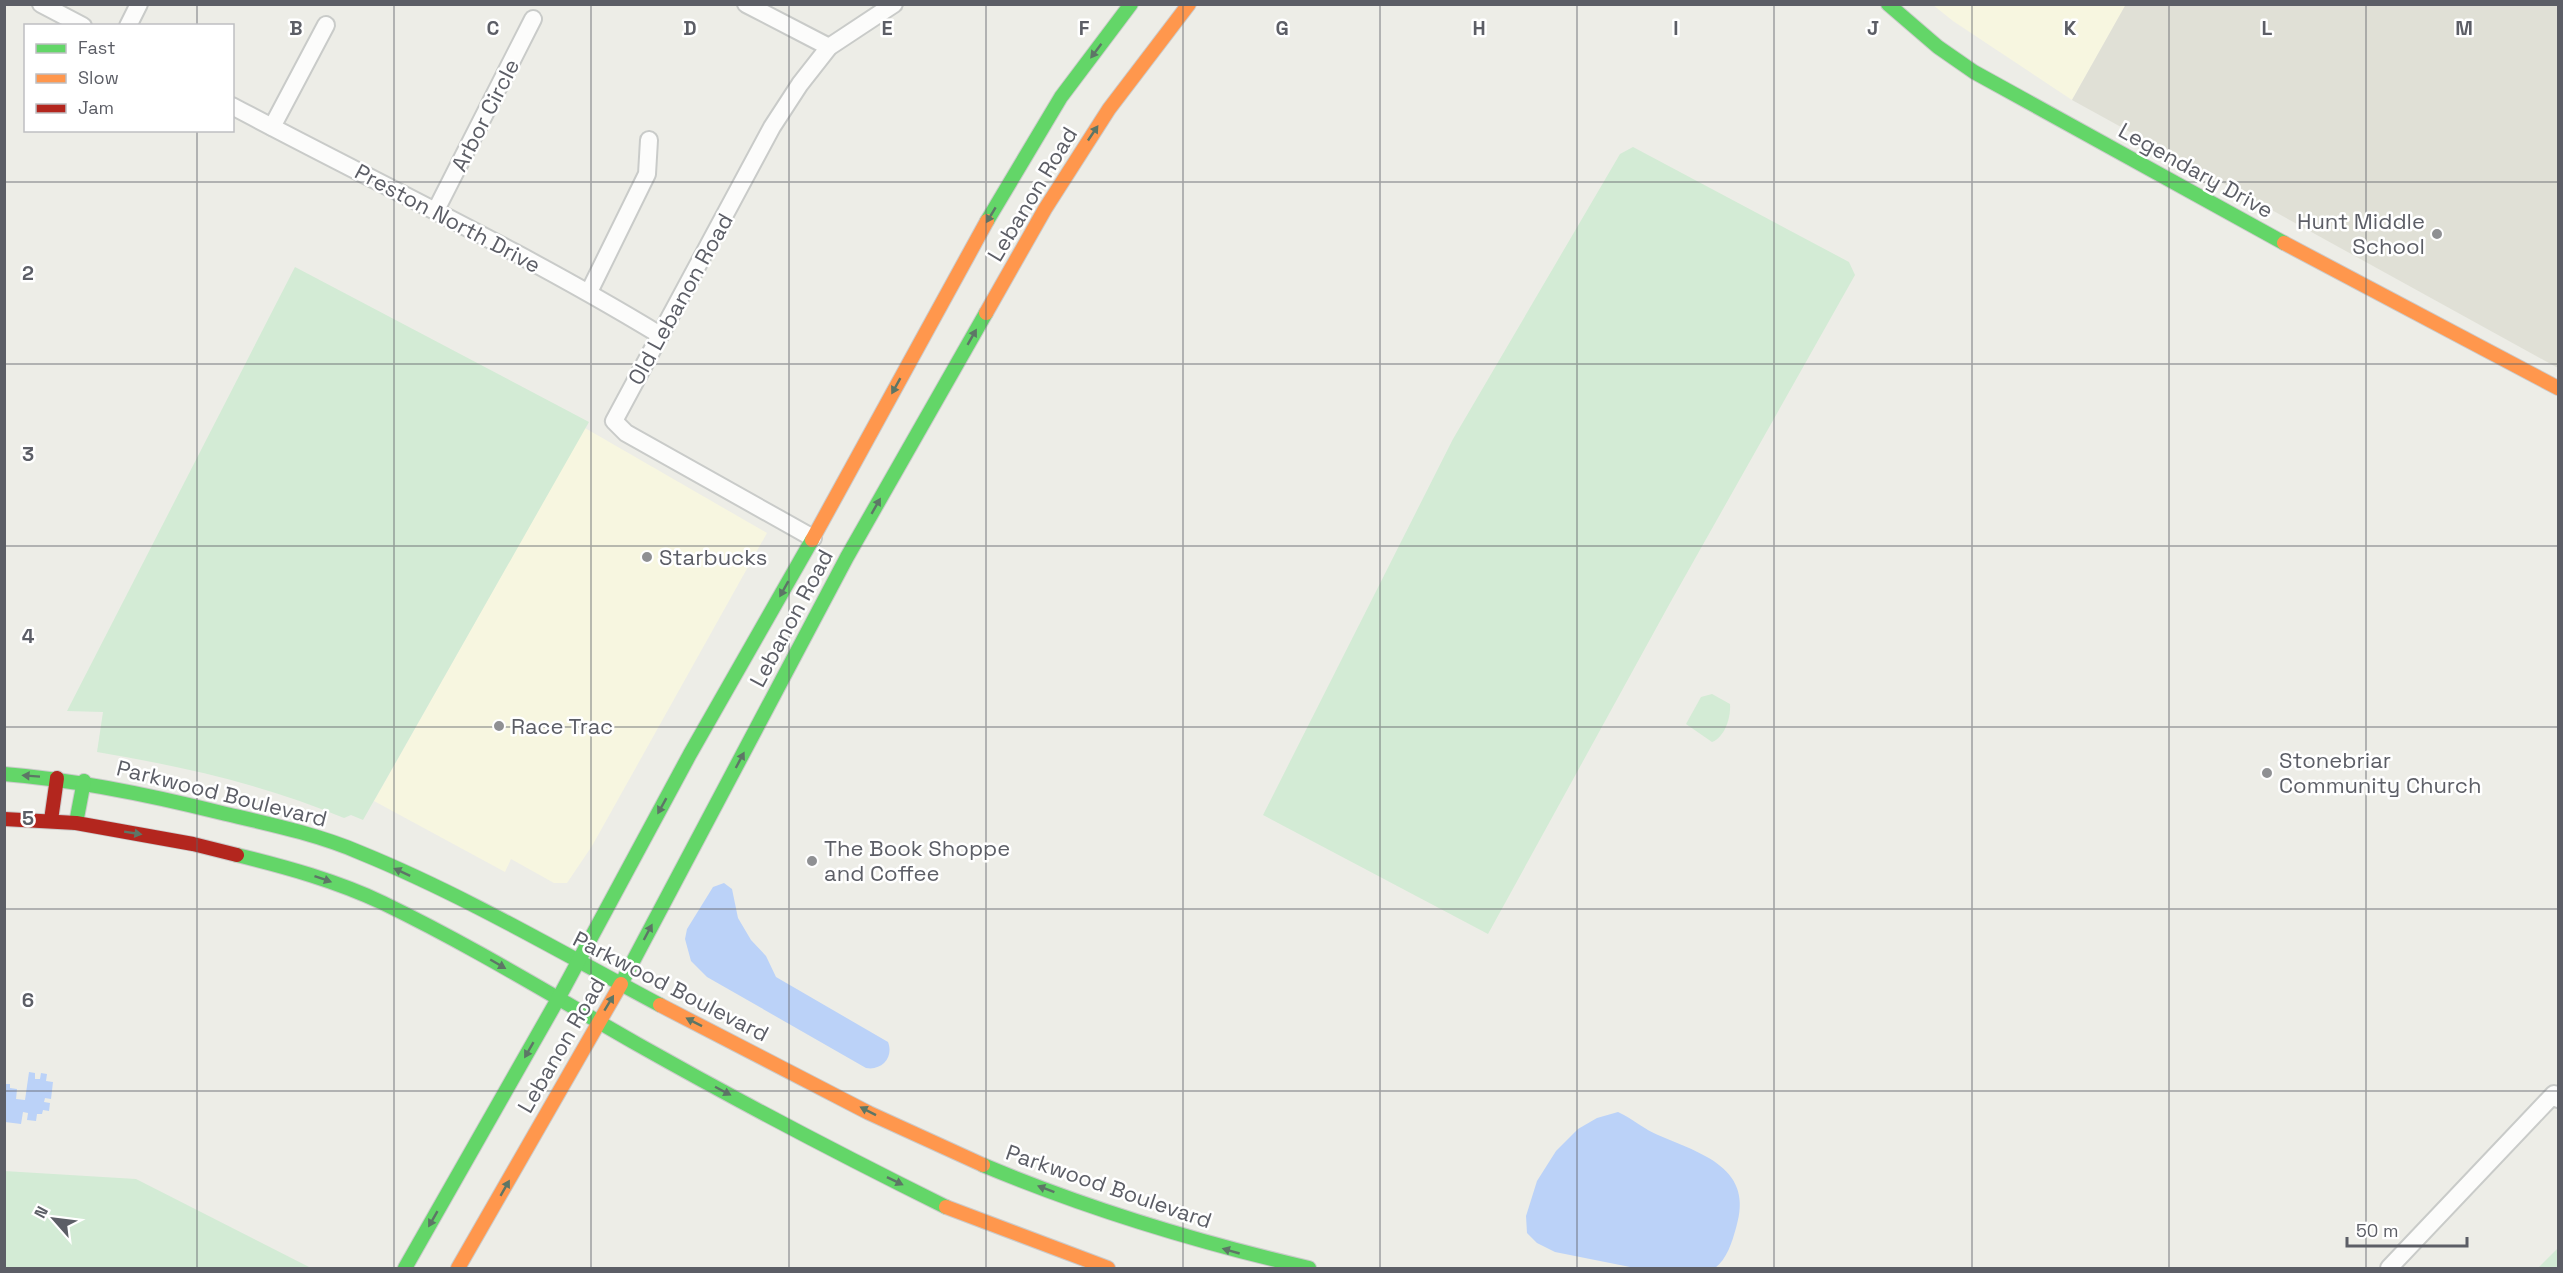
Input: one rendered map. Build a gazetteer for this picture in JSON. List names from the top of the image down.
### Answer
{
  "streets": {
    "main road": ["Legendary Drive", "Lebanon Road", "Parkwood Boulevard"],
    "street": ["Arbor Circle", "Preston North Drive", "Old Lebanon Road"]
  },
  "crossings": [
    ["Arbor Circle", "Preston North Drive"],
    ["Lebanon Road", "Old Lebanon Road"],
    ["Lebanon Road", "Parkwood Boulevard"],
    ["Preston North Drive", "Old Lebanon Road"]
  ],
  "places": [
    "Hunt Middle School",
    "Starbucks",
    "Race Trac",
    "Stonebriar Community Church",
    "The Book Shoppe and Coffee"
  ],
  "legend": ["Fast", "Slow", "Jam"],
  "scale_bar": "50 m",
  "north": "top left",
  "grid": {
    "columns": [
      "B",
      "C",
      "D",
      "E",
      "F",
      "G",
      "H",
      "I",
      "J",
      "K",
      "L",
      "M"
    ],
    "rows": [
      "2",
      "3",
      "4",
      "5",
      "6"
    ]
  }
}
